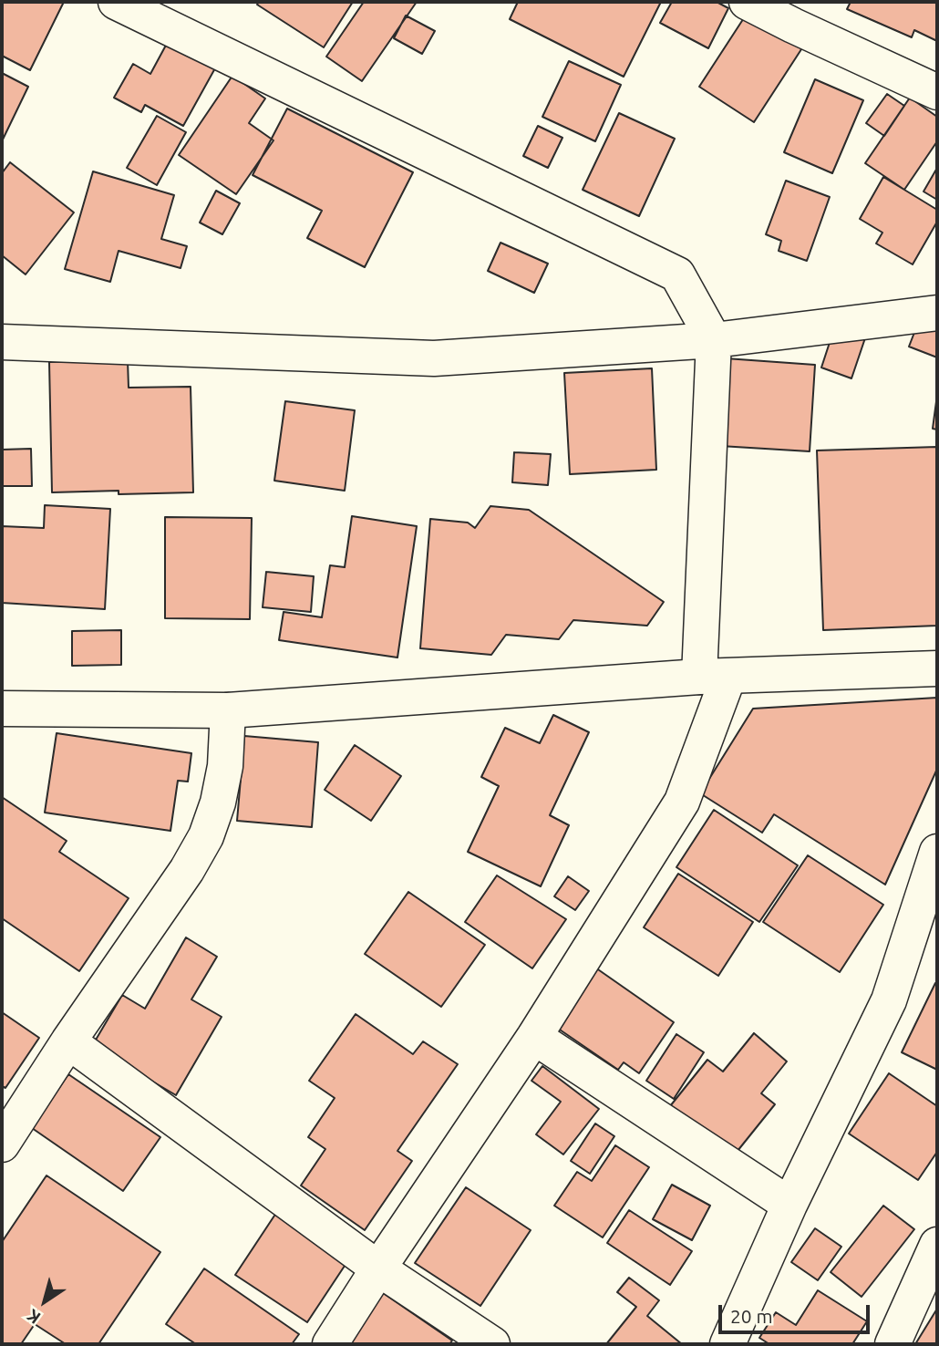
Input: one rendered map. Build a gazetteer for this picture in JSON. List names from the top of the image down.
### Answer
{
  "scale_bar": "20 m",
  "north": "bottom left"
}
